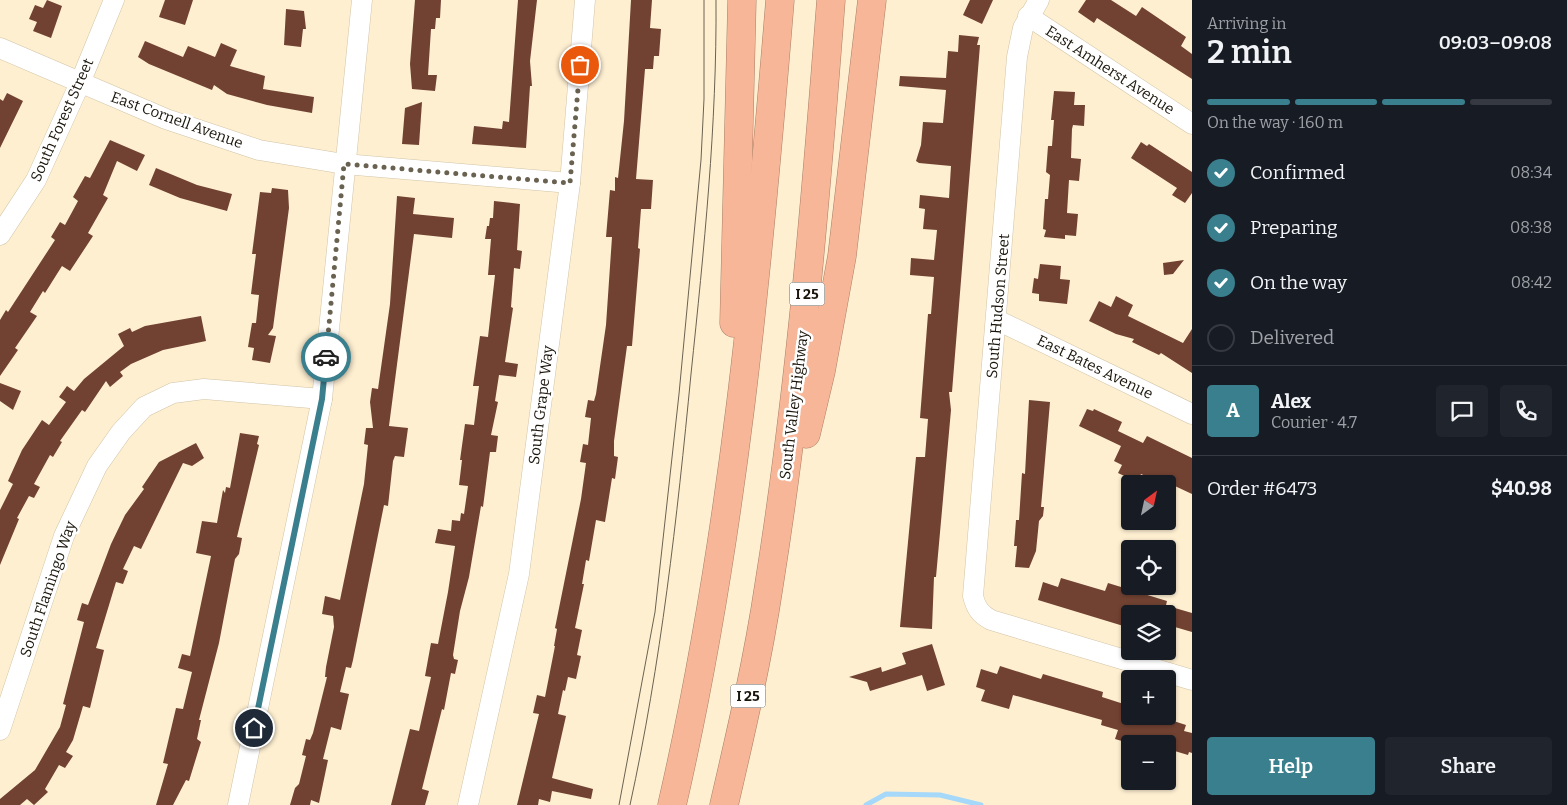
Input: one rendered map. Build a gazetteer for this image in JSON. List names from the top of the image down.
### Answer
{
  "streets": {
    "highway": ["I 25", "South Valley Highway"],
    "street": [
      "East Amherst Avenue",
      "South Forest Street",
      "East Cornell Avenue",
      "South Hudson Street",
      "East Bates Avenue",
      "South Grape Way",
      "South Flamingo Way"
    ]
  },
  "crossings": [
    ["East Amherst Avenue", "South Hudson Street"],
    ["South Forest Street", "East Cornell Avenue"],
    ["East Cornell Avenue", "South Grape Way"],
    ["South Hudson Street", "East Bates Avenue"]
  ],
  "north": "top right",
  "page": {
    "heading": ["2 min", "Arriving in", "09:03–09:08"],
    "panel": [
      "Alex",
      "Courier · 4.7",
      "Order #6473",
      "$40.98"
    ],
    "bar": "On the way · 160 m",
    "list": [
      ["Confirmed", "08:34"],
      ["Preparing", "08:38"],
      ["On the way", "08:42"],
      "Delivered"
    ],
    "round": "A",
    "map_buttons": ["+", "−"],
    "buttons": ["Help", "Share"]
  }
}
